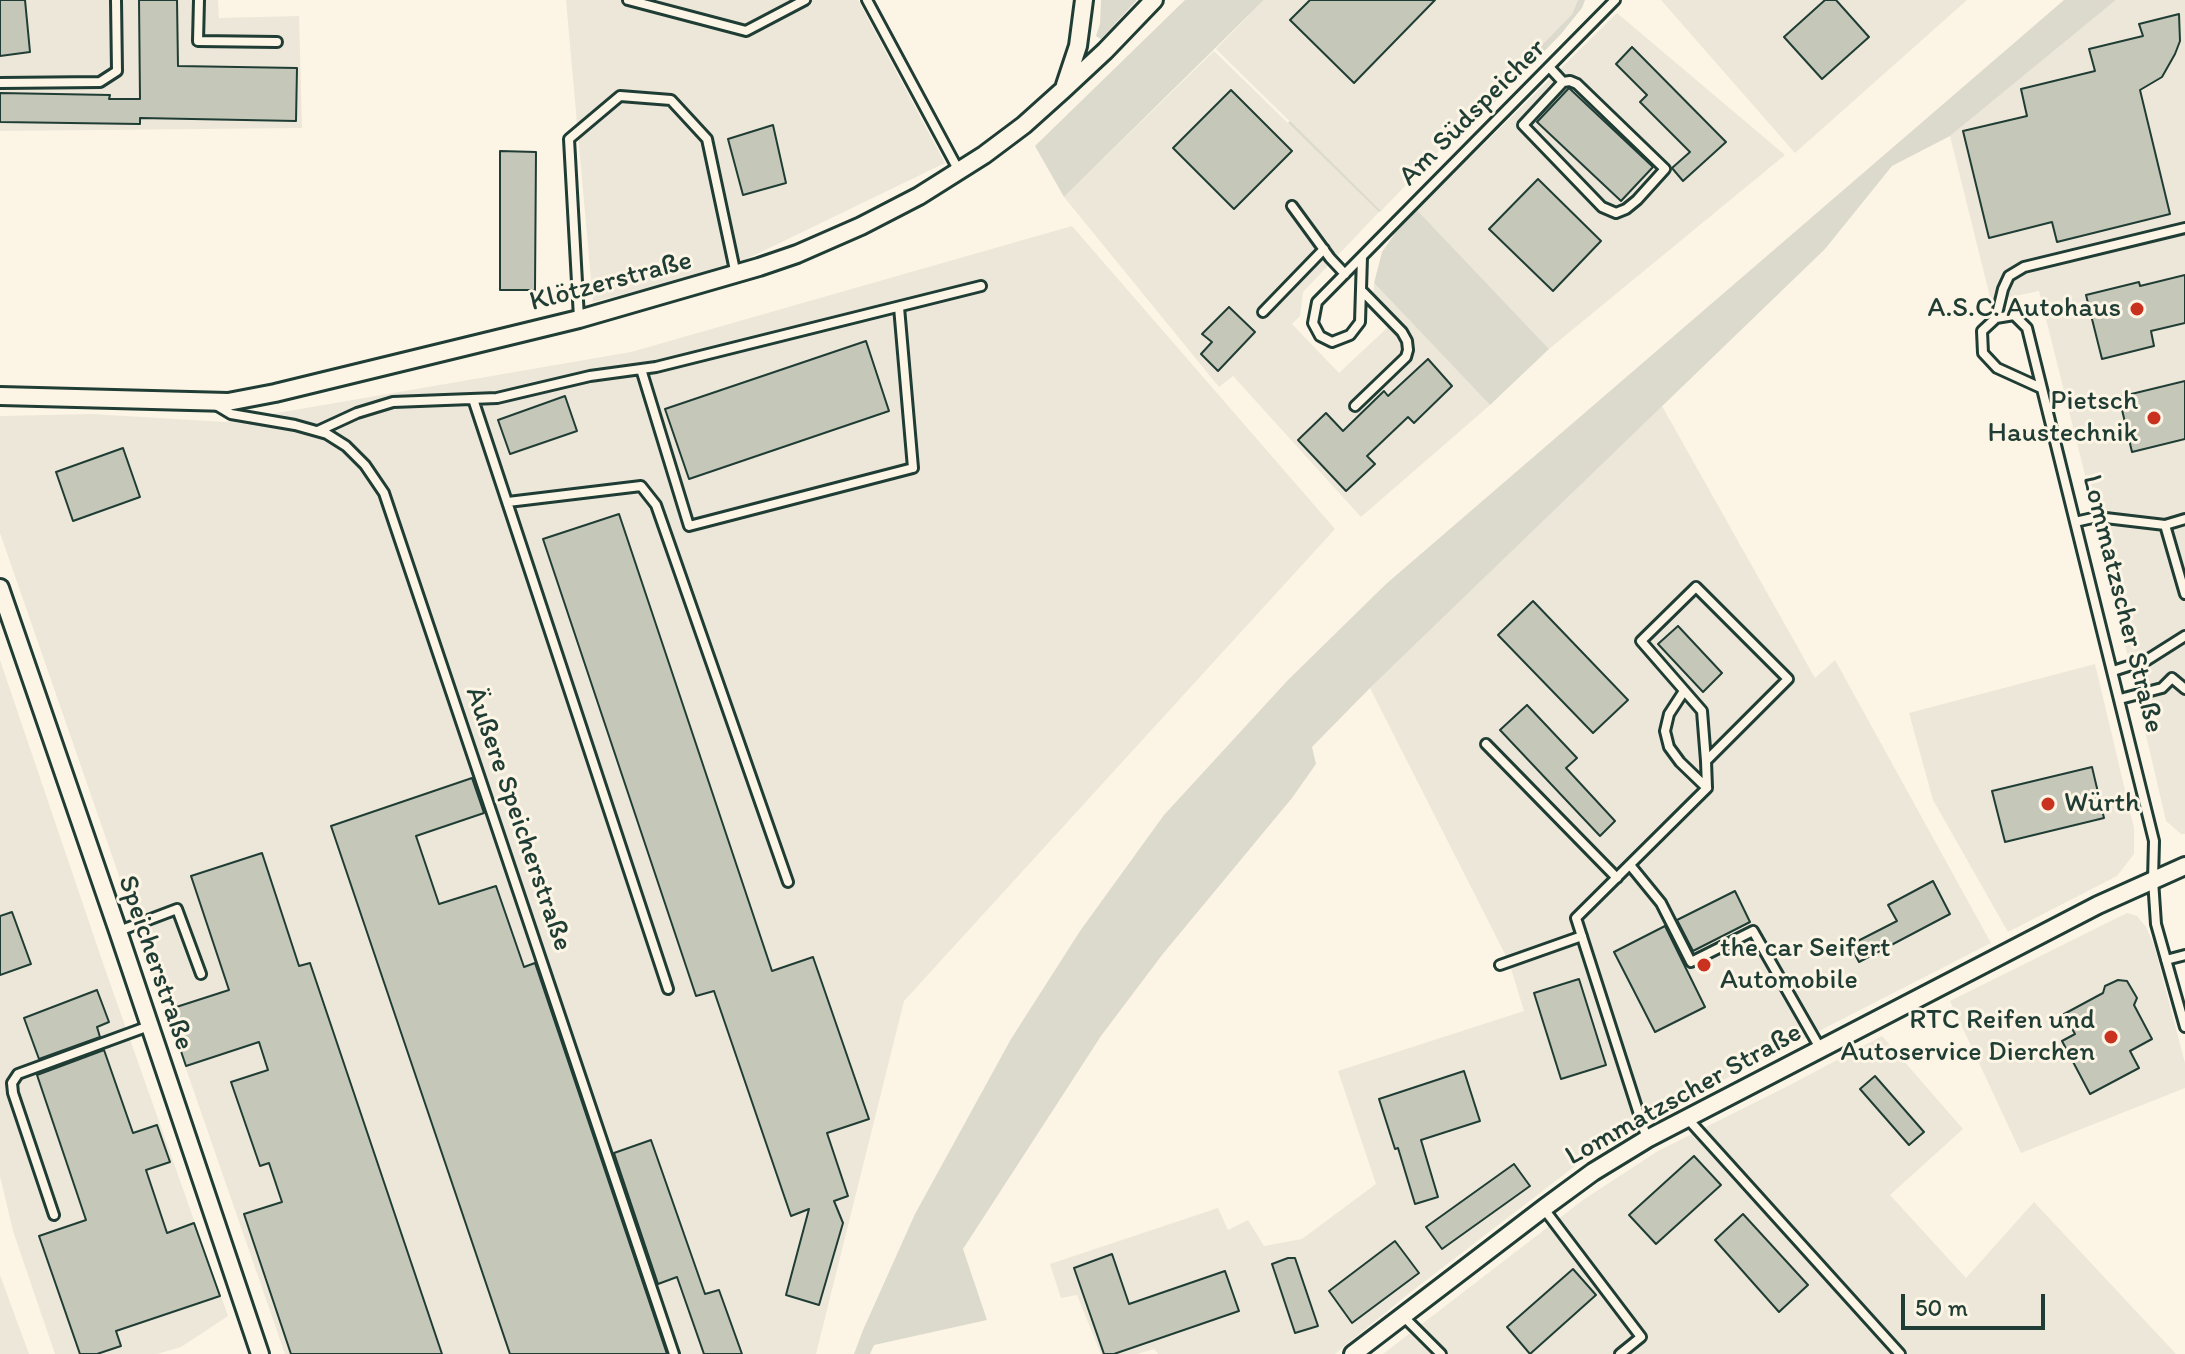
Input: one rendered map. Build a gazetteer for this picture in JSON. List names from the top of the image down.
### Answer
{
  "streets": {
    "street": ["Klötzerstraße", "Lommatzscher Straße", "Speicherstraße"],
    "lane": ["Am Südspeicher", "Äußere Speicherstraße"]
  },
  "crossings": [
    ["Klötzerstraße", "Äußere Speicherstraße"]
  ],
  "places": [
    "A.S.C. Autohaus",
    "Pietsch Haustechnik",
    "Würth",
    "the car Seifert Automobile",
    "RTC Reifen und Autoservice Dierchen"
  ],
  "scale_bar": "50 m"
}
